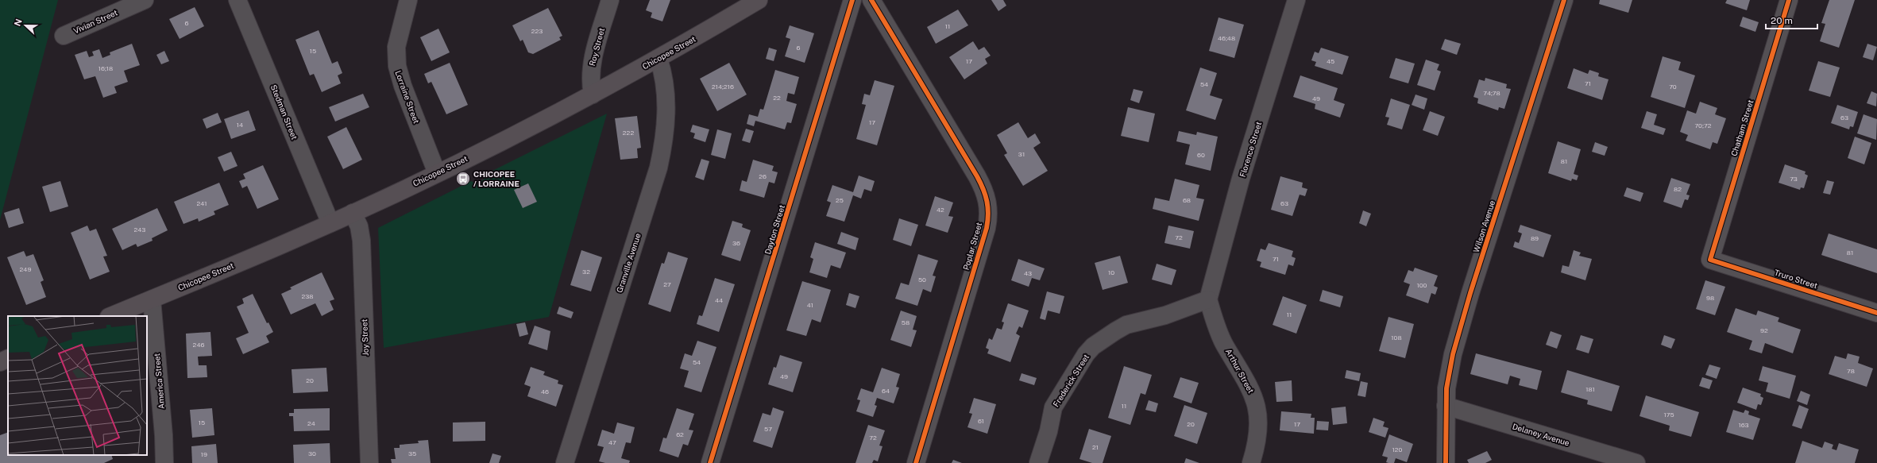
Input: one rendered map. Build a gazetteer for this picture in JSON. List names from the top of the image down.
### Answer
{
  "streets": {
    "main road": ["Chicopee Street"],
    "street": [
      "Vivian Street",
      "Roy Street",
      "Lorraine Street",
      "Stedman Street",
      "Chatham Street",
      "Florence Street",
      "Wilson Avenue",
      "Dayton Street",
      "Poplar Street",
      "Granville Avenue",
      "Truro Street",
      "Joy Street",
      "Arthur Street",
      "Frederick Street",
      "America Street",
      "Delaney Avenue"
    ]
  },
  "crossings": [
    ["Roy Street", "Chicopee Street"],
    ["Chicopee Street", "Lorraine Street"],
    ["Chicopee Street", "Stedman Street"],
    ["Chicopee Street", "Granville Avenue"],
    ["Chicopee Street", "Joy Street"],
    ["Chicopee Street", "America Street"],
    ["Chatham Street", "Truro Street"],
    ["Florence Street", "Arthur Street"],
    ["Florence Street", "Frederick Street"],
    ["Wilson Avenue", "Delaney Avenue"],
    ["Arthur Street", "Frederick Street"]
  ],
  "places": {
    "bus stop": ["CHICOPEE / LORRAINE"]
  },
  "house_numbers": [
    "6",
    "11",
    "223",
    "46;48",
    "6",
    "15",
    "17",
    "45",
    "16;18",
    "71",
    "54",
    "214;216",
    "70",
    "74;78",
    "22",
    "49",
    "63",
    "17",
    "14",
    "70;72",
    "222",
    "31",
    "60",
    "81",
    "26",
    "73",
    "82",
    "25",
    "68",
    "241",
    "63",
    "42",
    "243",
    "72",
    "89",
    "36",
    "81",
    "71",
    "249",
    "32",
    "10",
    "43",
    "50",
    "27",
    "100",
    "238",
    "98",
    "44",
    "41",
    "11",
    "58",
    "92",
    "108",
    "246",
    "54",
    "78",
    "49",
    "20",
    "181",
    "64",
    "46",
    "11",
    "175",
    "61",
    "15",
    "24",
    "20",
    "17",
    "163",
    "57",
    "62",
    "72",
    "47",
    "21",
    "120",
    "30",
    "35",
    "19"
  ],
  "scale_bar": "20 m",
  "north": "left"
}
